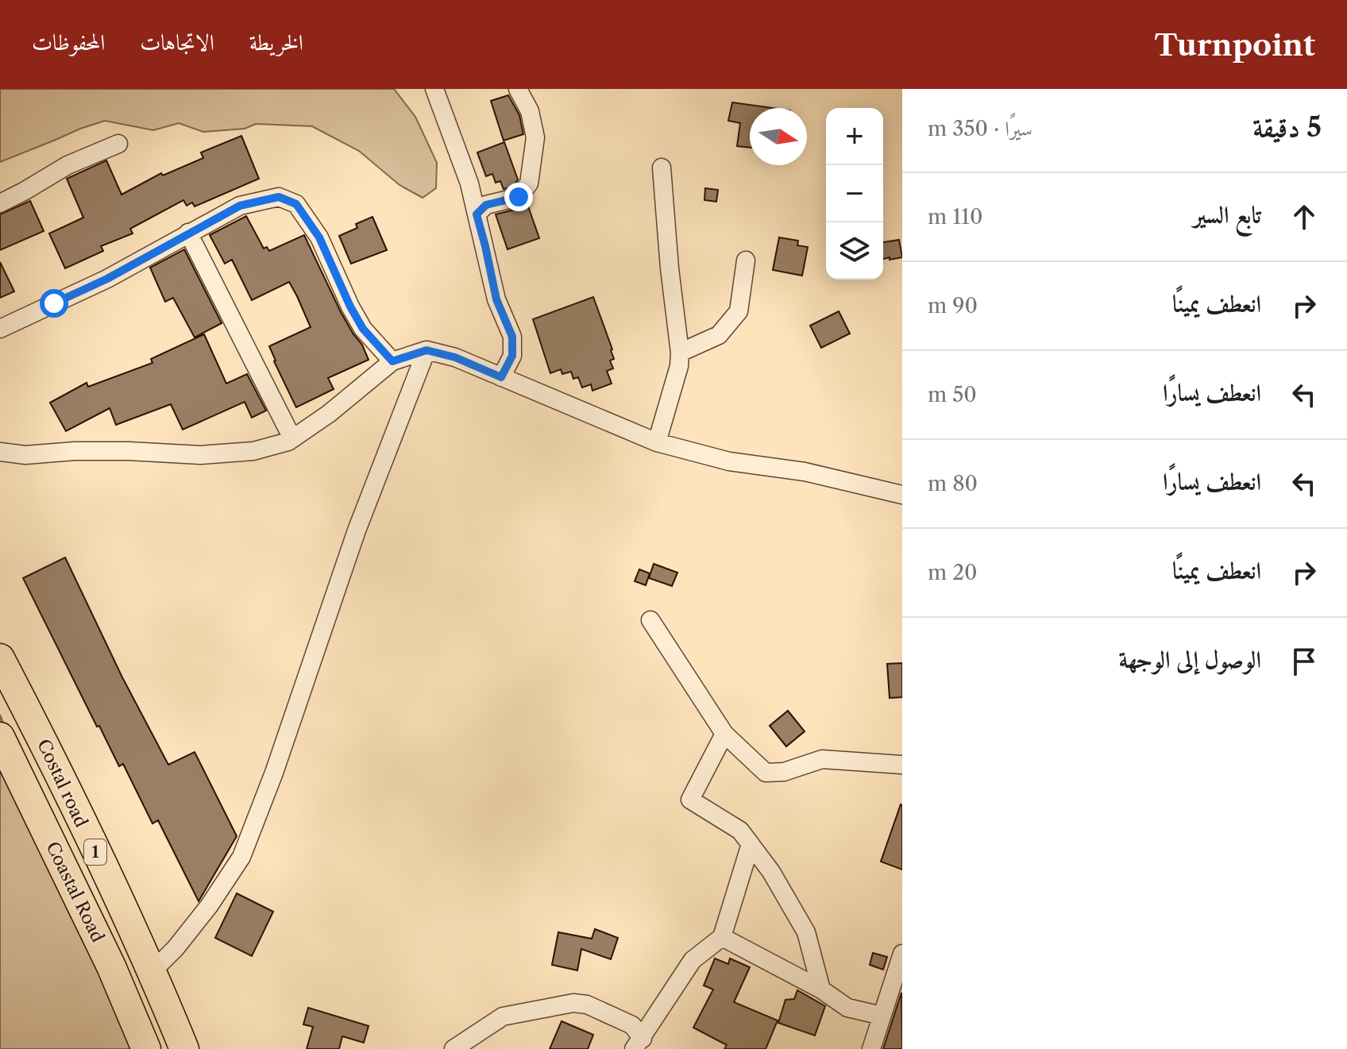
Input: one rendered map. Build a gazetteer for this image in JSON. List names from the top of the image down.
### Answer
{
  "streets": {
    "highway": ["Costal road", "1", "Coastal Road"]
  },
  "north": "right",
  "page": {
    "header": "Turnpoint",
    "nav": ["الخريطة", "الاتجاهات", "المحفوظات"],
    "heading": ["5 دقيقة", "سيرًا · 350 m"],
    "map_buttons": ["+", "−"],
    "list": [
      ["تابع السير", "110 m"],
      ["انعطف يمينًا", "90 m"],
      ["انعطف يسارًا", "50 m"],
      ["انعطف يسارًا", "80 m"],
      ["انعطف يمينًا", "20 m"],
      "الوصول إلى الوجهة"
    ]
  }
}
